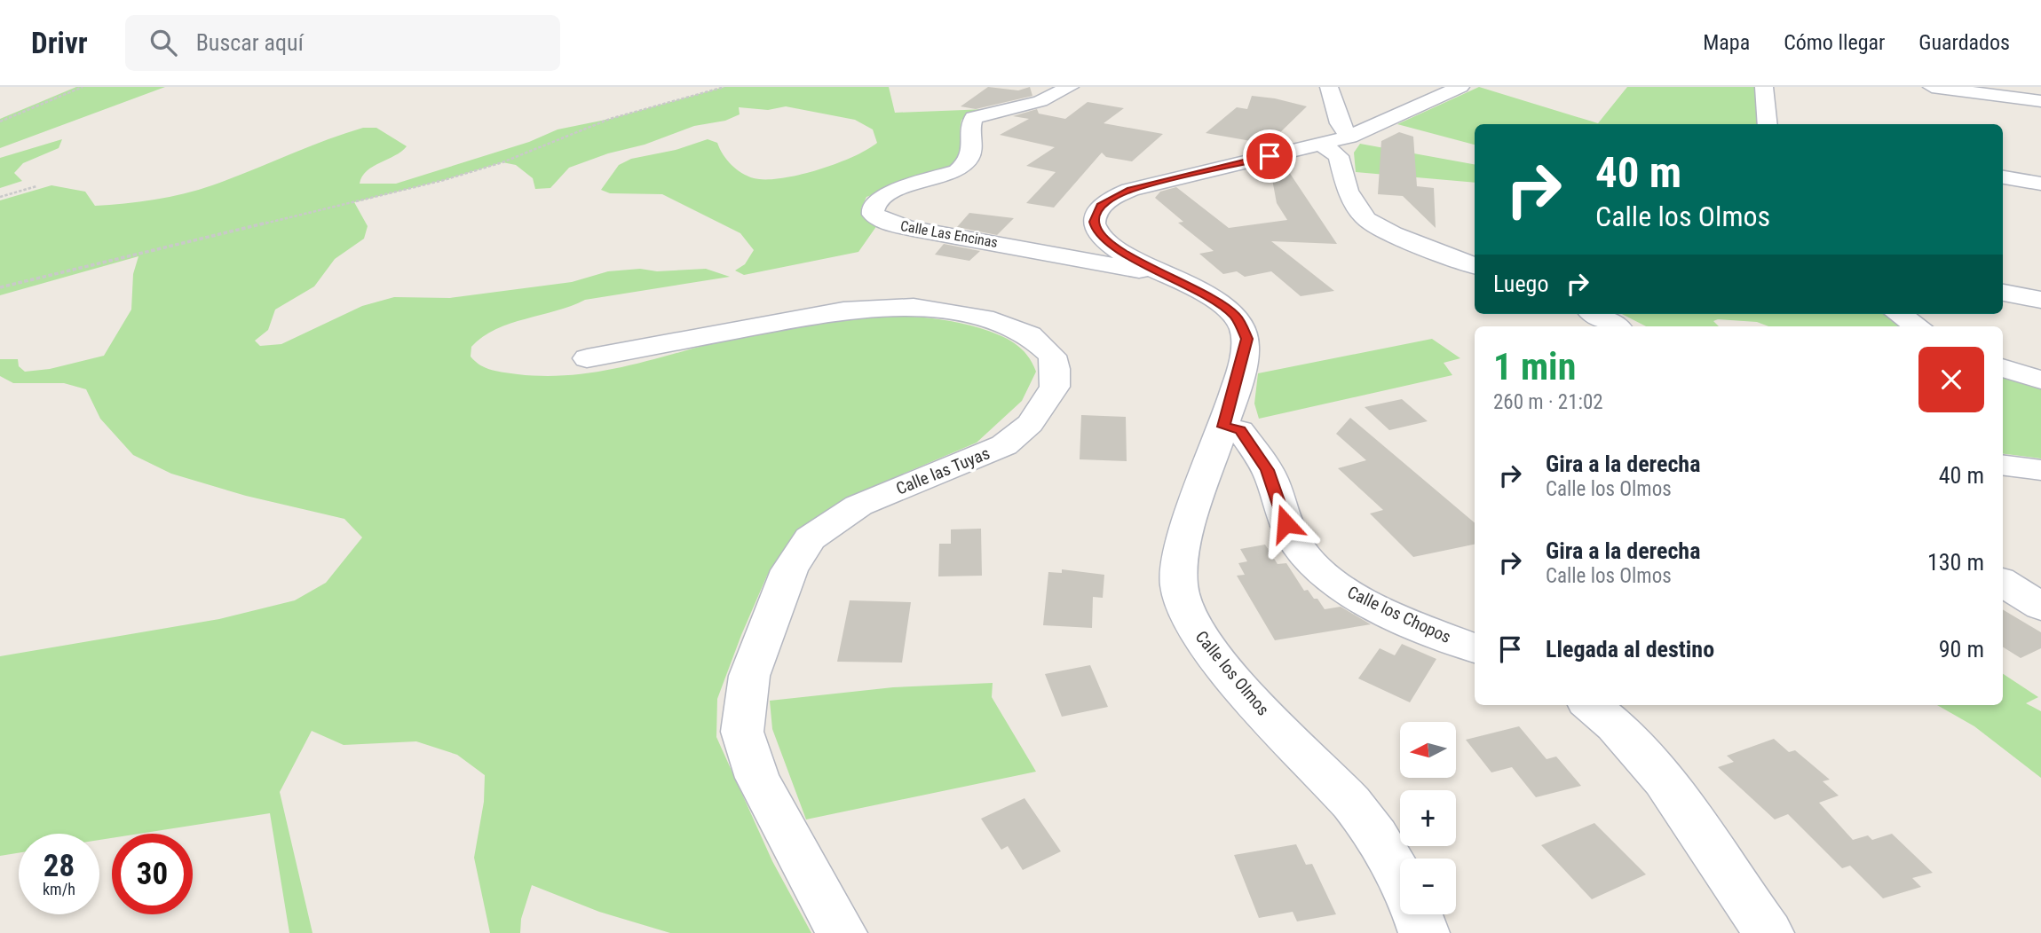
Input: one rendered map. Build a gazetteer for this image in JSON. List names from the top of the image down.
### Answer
{
  "streets": {
    "street": [
      "Calle Las Encinas",
      "Calle las Tuyas",
      "Calle los Chopos",
      "Calle los Olmos"
    ]
  },
  "crossings": [
    ["Calle Las Encinas", "Calle los Olmos"],
    ["Calle los Chopos", "Calle los Olmos"]
  ],
  "north": "left",
  "page": {
    "header": "Drivr",
    "search": "Buscar aquí",
    "nav": ["Mapa", "Cómo llegar", "Guardados"],
    "turn": ["40 m", "Calle los Olmos"],
    "then": "Luego",
    "heading": ["1 min", "260 m · 21:02"],
    "list": [
      {
        "name": "Gira a la derecha",
        "note": "Calle los Olmos",
        "value": "40 m"
      },
      {
        "name": "Gira a la derecha",
        "note": "Calle los Olmos",
        "value": "130 m"
      },
      {
        "name": "Llegada al destino",
        "value": "90 m"
      }
    ],
    "map_buttons": ["+", "−"],
    "speed": "28 km/h",
    "limit": "30"
  }
}
